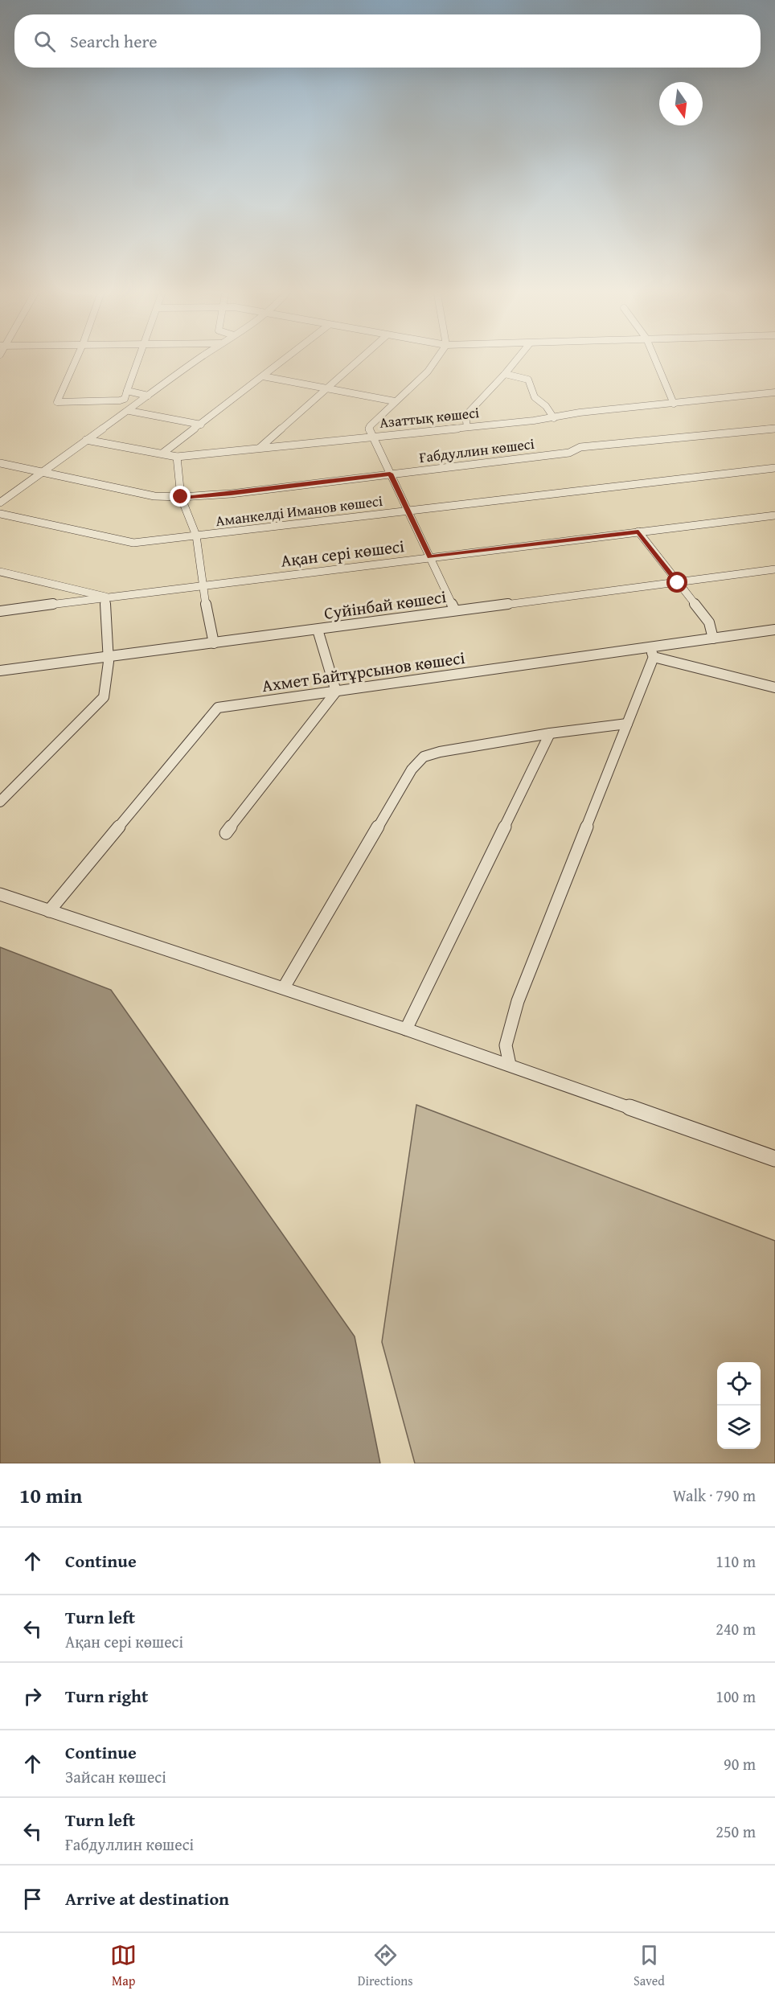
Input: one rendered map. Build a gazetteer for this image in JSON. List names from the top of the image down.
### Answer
{
  "streets": {
    "street": [
      "Азаттық көшесі",
      "Ғабдуллин көшесі",
      "Аманкелді Иманов көшесі",
      "Ақан сері көшесі",
      "Суйінбай көшесі",
      "Ахмет Байтұрсынов көшесі"
    ]
  },
  "north": "bottom",
  "page": {
    "search": "Search here",
    "heading": ["10 min", "Walk · 790 m"],
    "list": [
      ["Continue", "110 m"],
      ["Turn left", "Ақан сері көшесі", "240 m"],
      ["Turn right", "100 m"],
      ["Continue", "Зайсан көшесі", "90 m"],
      ["Turn left", "Ғабдуллин көшесі", "250 m"],
      "Arrive at destination"
    ],
    "nav": ["Map", "Directions", "Saved"]
  }
}
